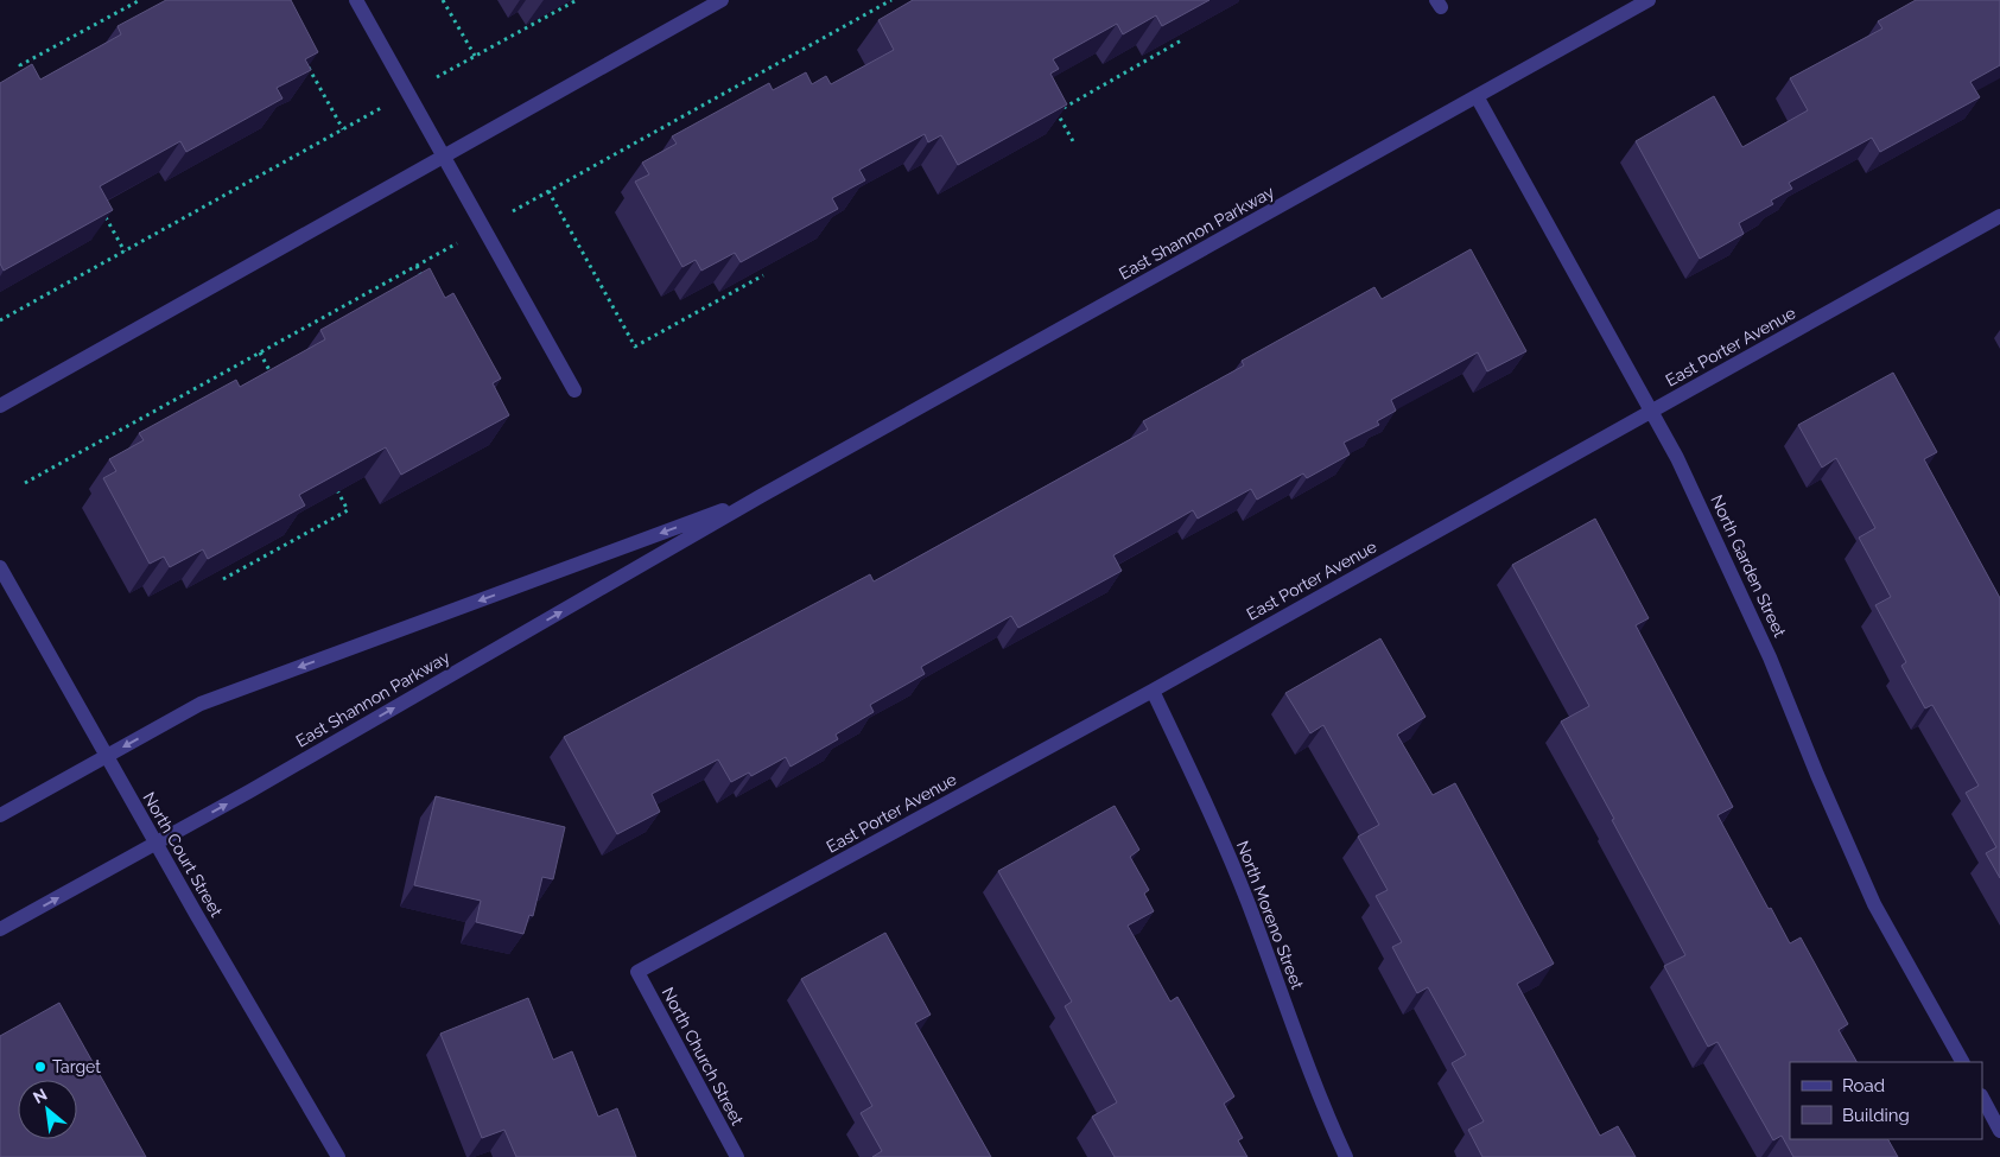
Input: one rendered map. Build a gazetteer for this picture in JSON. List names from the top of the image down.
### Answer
{
  "streets": {
    "street": [
      "East Shannon Parkway",
      "East Porter Avenue",
      "North Garden Street",
      "North Court Street",
      "North Moreno Street",
      "North Church Street"
    ]
  },
  "crossings": [
    ["East Shannon Parkway", "North Garden Street"],
    ["East Shannon Parkway", "North Court Street"],
    ["East Porter Avenue", "North Garden Street"],
    ["East Porter Avenue", "North Moreno Street"],
    ["East Porter Avenue", "North Church Street"]
  ],
  "places": ["Target"],
  "legend": ["Road", "Building"],
  "north": "top left"
}
